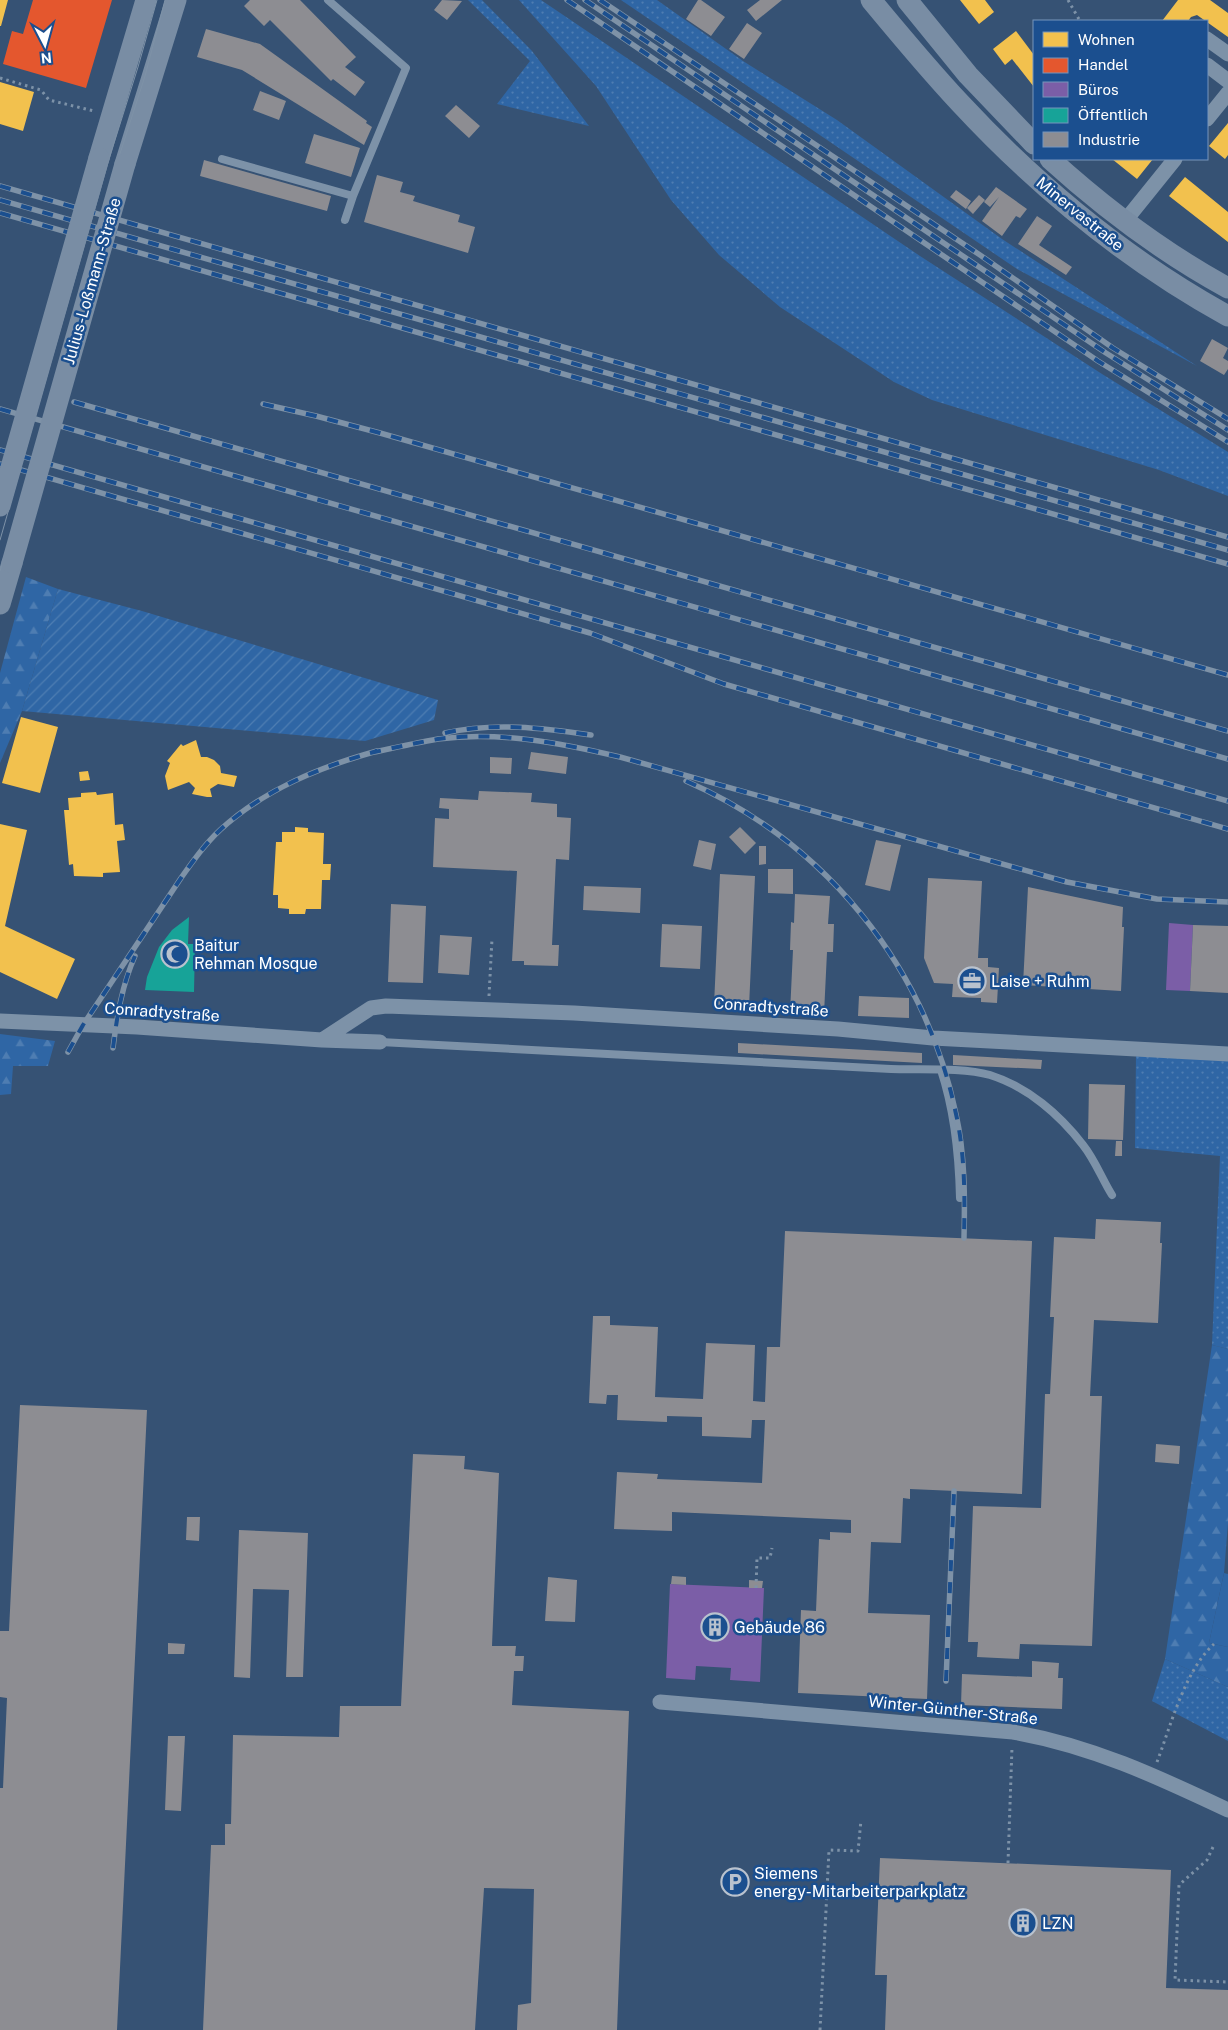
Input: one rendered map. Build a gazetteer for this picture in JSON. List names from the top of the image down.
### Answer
{
  "streets": {
    "main road": ["Minervastraße", "Julius-Loßmann-Straße"],
    "street": ["Conradtystraße", "Winter-Günther-Straße"]
  },
  "places": {
    "mosque": ["Baitur Rehman Mosque"],
    "office": ["Laise + Ruhm"],
    "building": ["Gebäude 86", "LZN"],
    "parking": ["Siemens energy-Mitarbeiterparkplatz"]
  },
  "legend": [
    "Wohnen",
    "Handel",
    "Büros",
    "Öffentlich",
    "Industrie"
  ],
  "north": "bottom"
}
